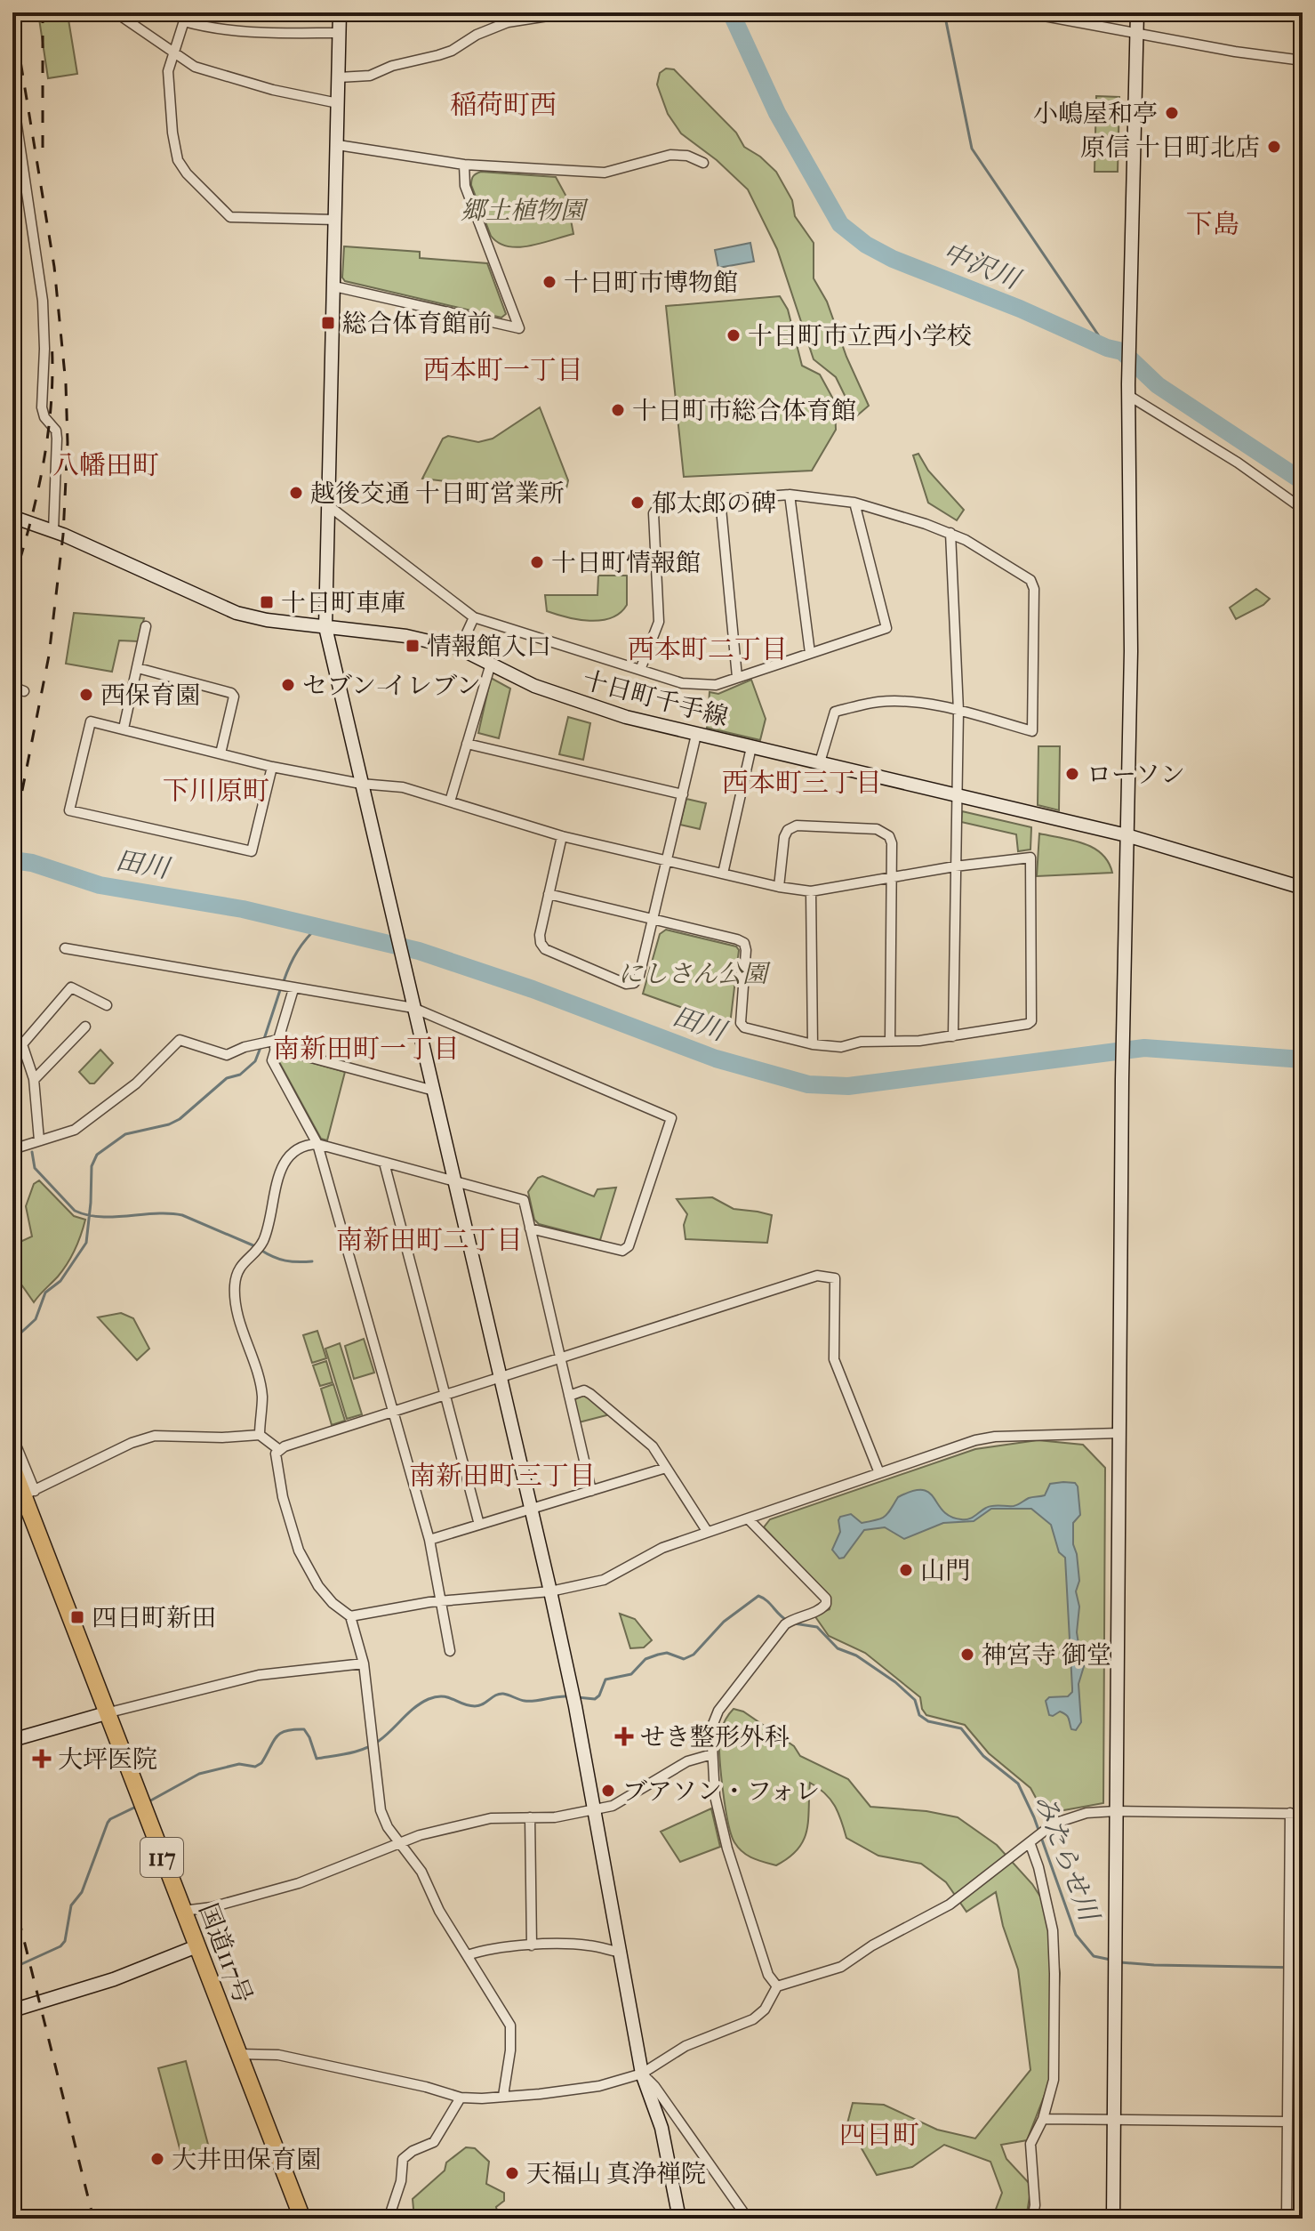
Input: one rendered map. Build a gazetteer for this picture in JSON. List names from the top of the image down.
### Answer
{
  "streets": {
    "highway": ["117", "国道117号"],
    "street": ["十日町千手線"]
  },
  "districts": [
    "稲荷町西",
    "下島",
    "西本町一丁目",
    "八幡田町",
    "西本町二丁目",
    "西本町三丁目",
    "下川原町",
    "南新田町一丁目",
    "南新田町二丁目",
    "南新田町三丁目",
    "四日町"
  ],
  "water": ["中沢川", "田川", "みたらせ川"],
  "parks": ["郷土植物園", "にしさん公園"],
  "places": {
    "other": [
      "小嶋屋和亭",
      "原信 十日町北店",
      "十日町市博物館",
      "十日町市立西小学校",
      "十日町市総合体育館",
      "越後交通 十日町営業所",
      "郁太郎の碑",
      "十日町情報館",
      "セブン-イレブン",
      "西保育園",
      "ローソン",
      "山門",
      "神宮寺 御堂",
      "ブアソン・フォレ",
      "大井田保育園",
      "天福山 真浄禅院"
    ],
    "transit": [
      "総合体育館前",
      "十日町車庫",
      "情報館入口",
      "四日町新田"
    ],
    "health": ["せき整形外科", "大坪医院"]
  }
}
